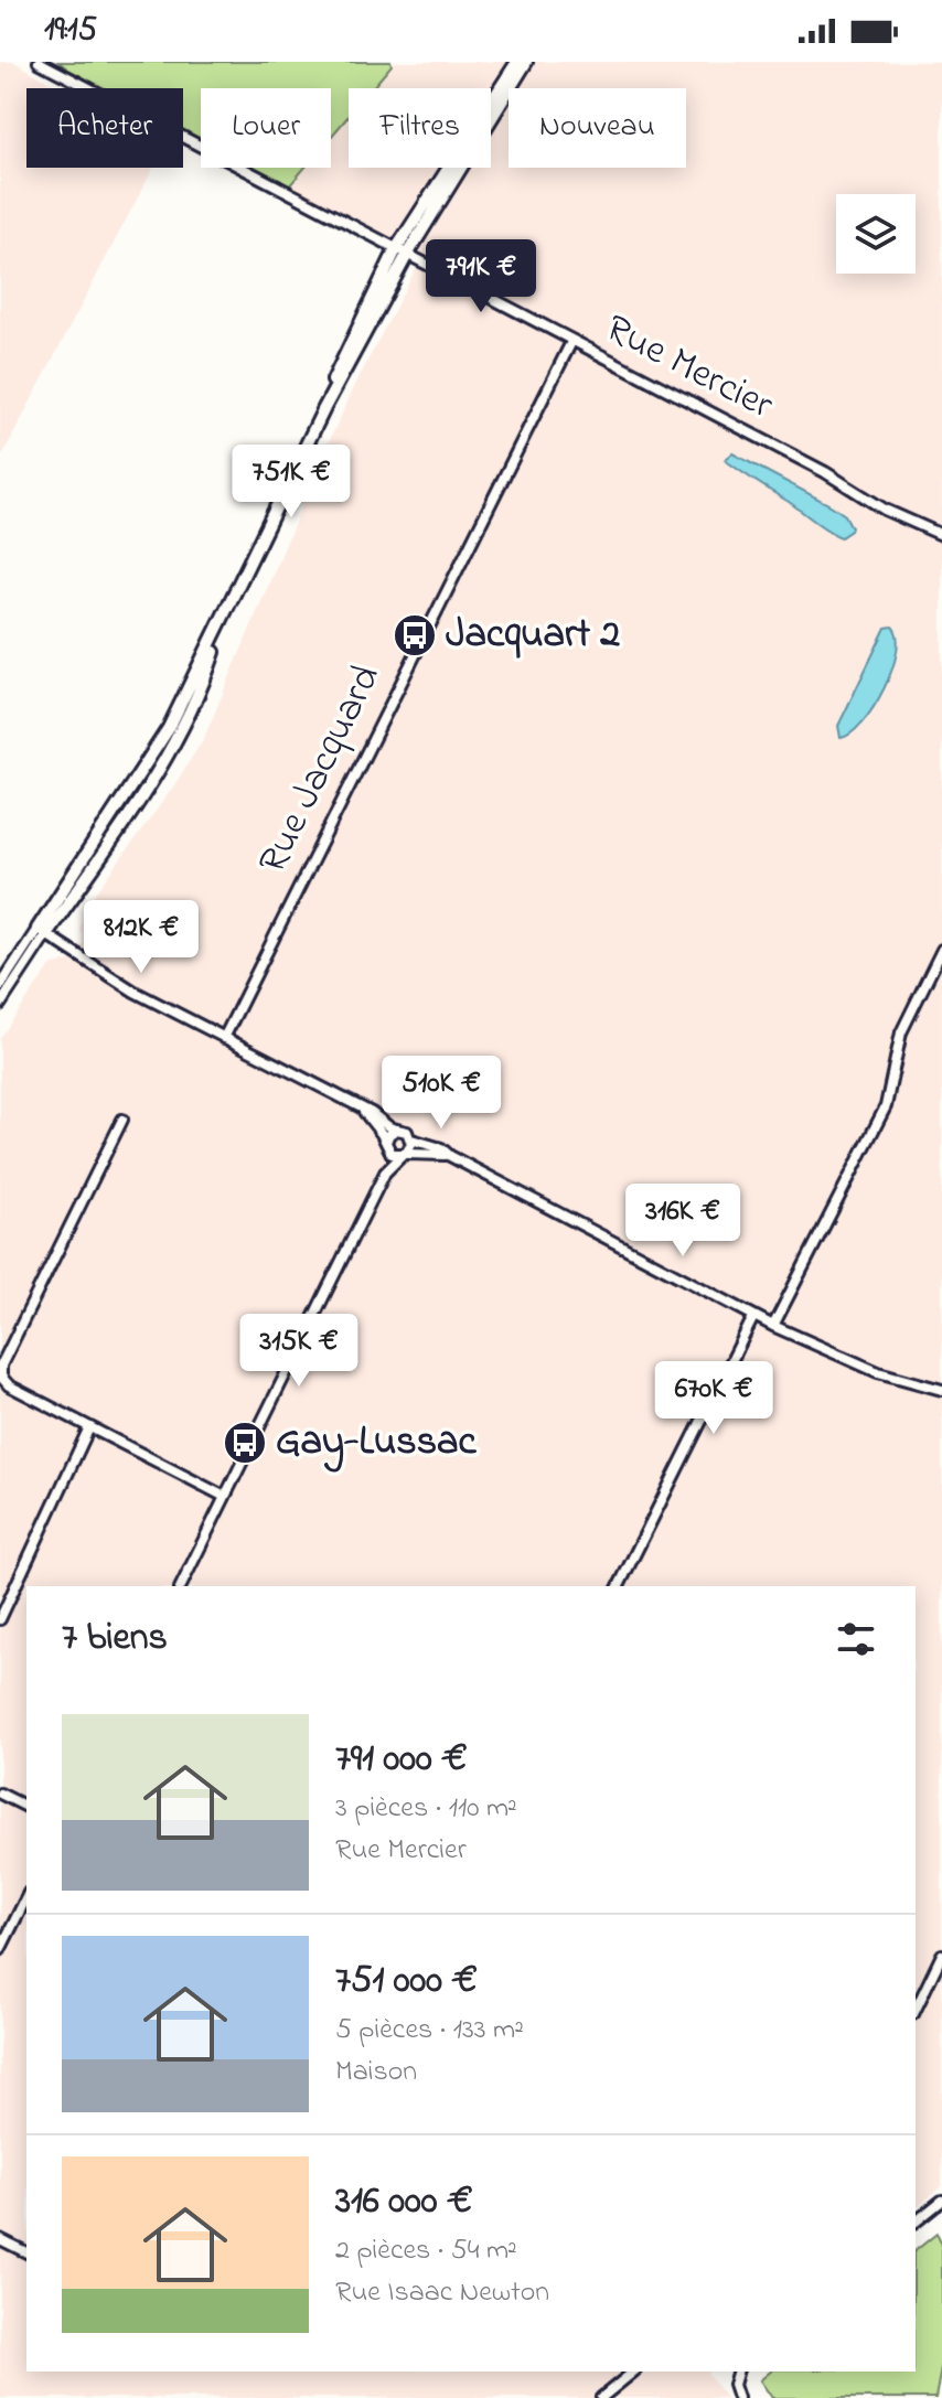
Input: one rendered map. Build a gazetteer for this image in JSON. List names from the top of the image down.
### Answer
{
  "streets": {
    "street": ["Rue Mercier", "Rue Jacquard"]
  },
  "crossings": [
    ["Rue Mercier", "Rue Jacquard"]
  ],
  "places": {
    "bus stop": ["Jacquart 2", "Gay-Lussac"]
  },
  "page": {
    "status": "19:15",
    "chip": [
      "Acheter",
      "Louer",
      "Filtres",
      "Nouveau"
    ],
    "price": [
      "791K €",
      "751K €",
      "812K €",
      "510K €",
      "316K €",
      "315K €",
      "670K €"
    ],
    "heading": "7 biens",
    "list": [
      {
        "name": "791 000 €",
        "note": "3 pièces · 110 m² · Rue Mercier"
      },
      {
        "name": "751 000 €",
        "note": "5 pièces · 133 m² · Maison"
      },
      {
        "name": "316 000 €",
        "note": "2 pièces · 54 m² · Rue Isaac Newton"
      }
    ]
  }
}
